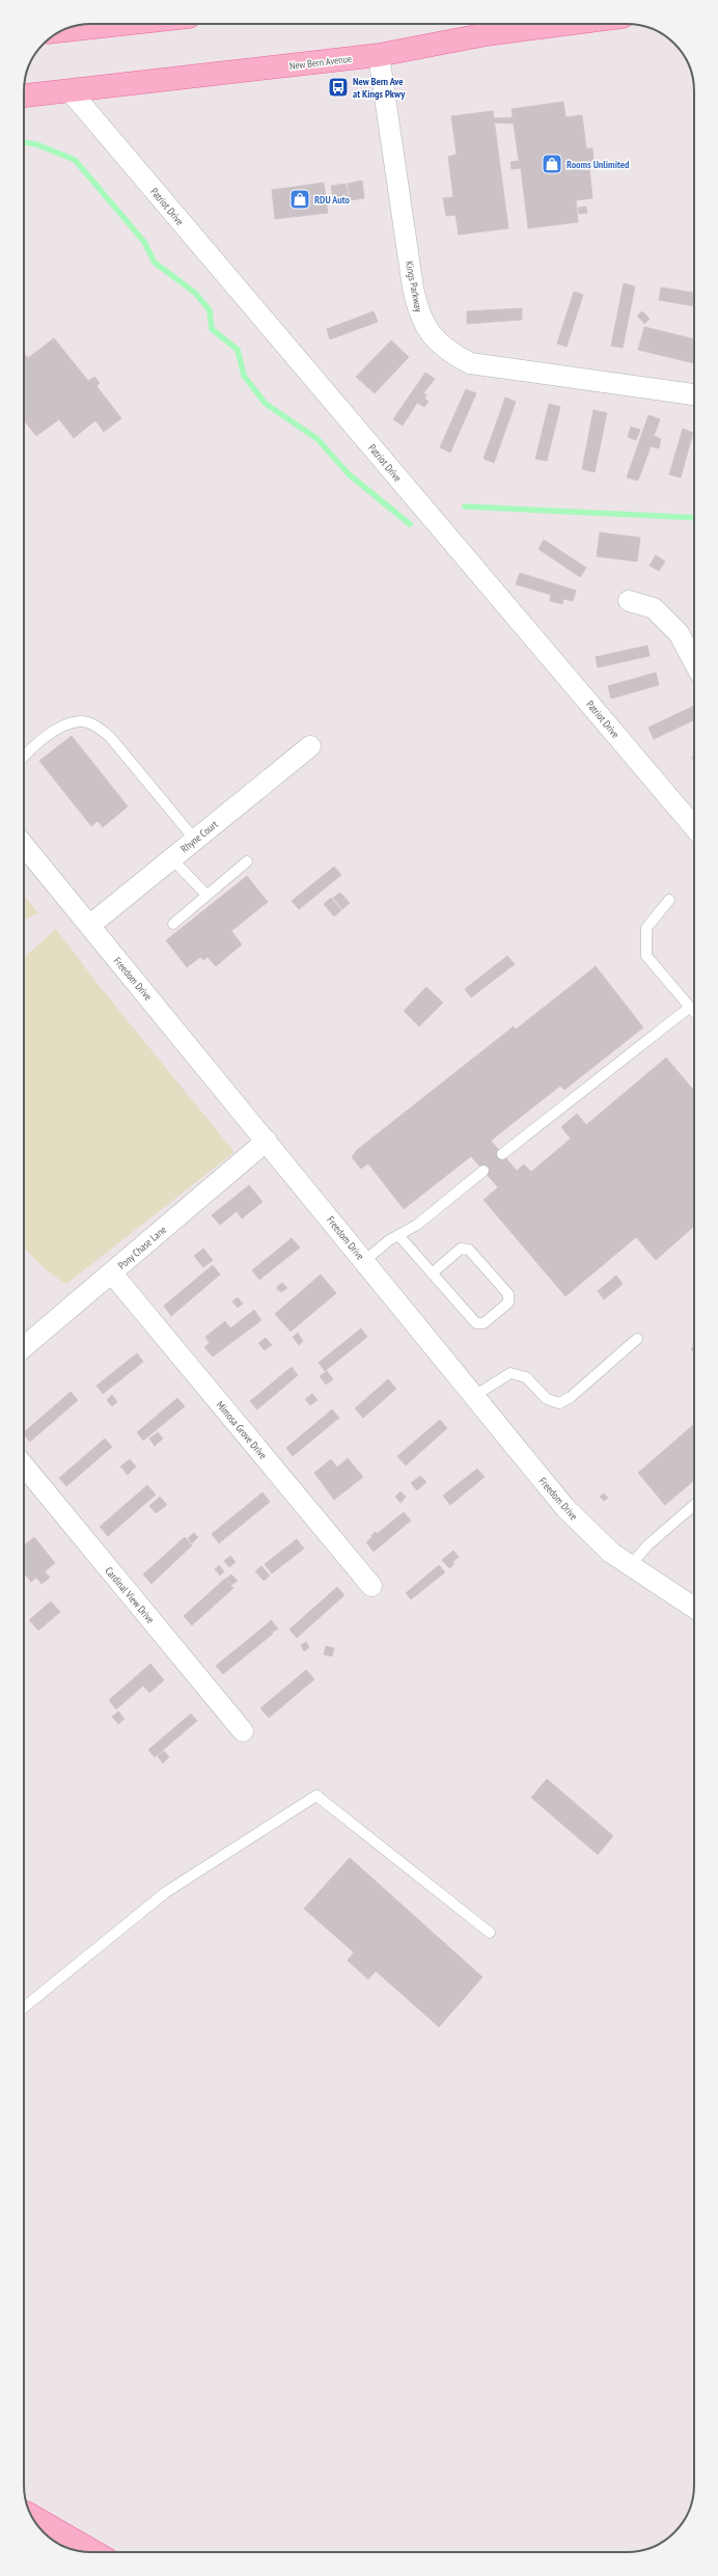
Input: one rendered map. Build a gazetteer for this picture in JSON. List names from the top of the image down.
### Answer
{
  "streets": {
    "main road": ["New Bern Avenue"],
    "street": [
      "Patriot Drive",
      "Kings Parkway",
      "Rhyne Court",
      "Freedom Drive",
      "Pony Chase Lane",
      "Mimosa Grove Drive",
      "Cardinal View Drive"
    ]
  },
  "crossings": [
    ["New Bern Avenue", "Patriot Drive"],
    ["New Bern Avenue", "Kings Parkway"],
    ["Rhyne Court", "Freedom Drive"],
    ["Freedom Drive", "Pony Chase Lane"],
    ["Pony Chase Lane", "Mimosa Grove Drive"]
  ],
  "places": {
    "bus stop": ["New Bern Ave at Kings Pkwy"],
    "shop": ["Rooms Unlimited", "RDU Auto"]
  }
}
